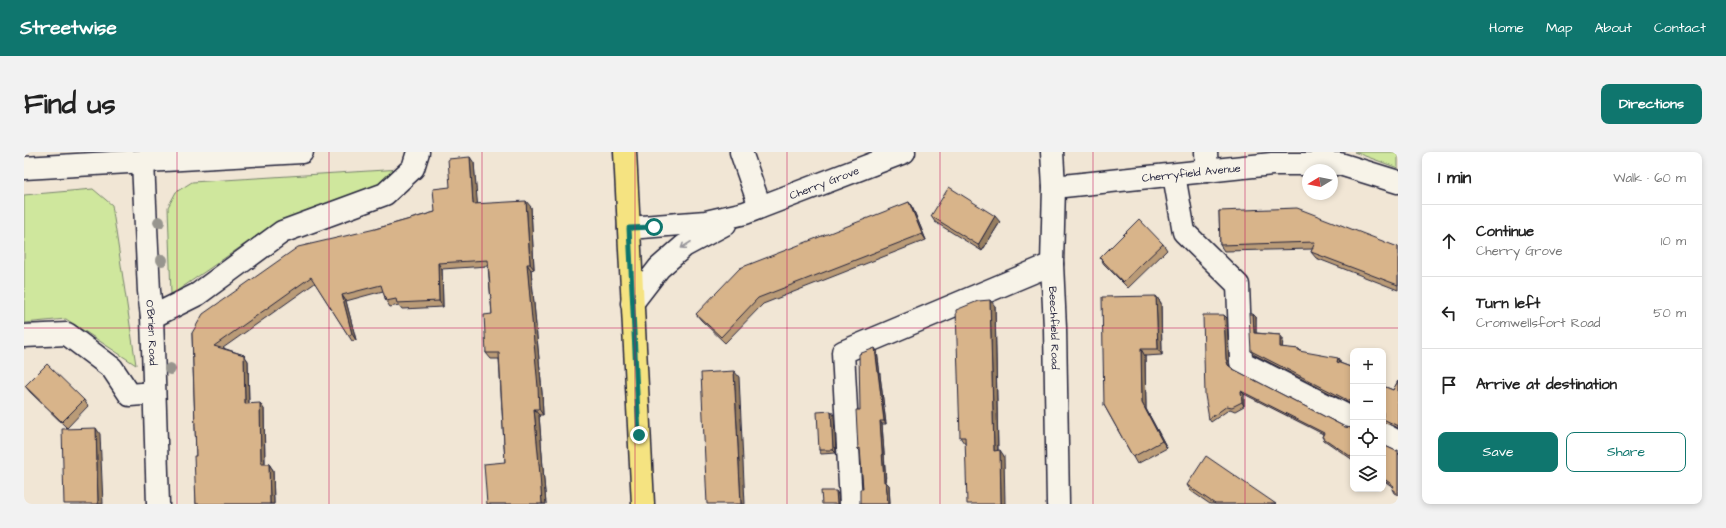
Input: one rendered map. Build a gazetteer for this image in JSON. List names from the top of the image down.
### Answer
{
  "streets": {
    "street": [
      "Cherryfield Avenue",
      "Cherry Grove",
      "Beechfield Road",
      "O'Brien Road"
    ]
  },
  "crossings": [
    ["Cherryfield Avenue", "Beechfield Road"]
  ],
  "north": "left",
  "page": {
    "header": "Streetwise",
    "nav": [
      "Home",
      "Map",
      "About",
      "Contact"
    ],
    "buttons": [
      "Directions",
      ["Save", "Share"]
    ],
    "title": "Find us",
    "heading": ["1 min", "Walk · 60 m"],
    "list": [
      ["Continue", "Cherry Grove", "10 m"],
      ["Turn left", "Cromwellsfort Road", "50 m"],
      "Arrive at destination"
    ],
    "map_buttons": ["+", "−"]
  }
}
